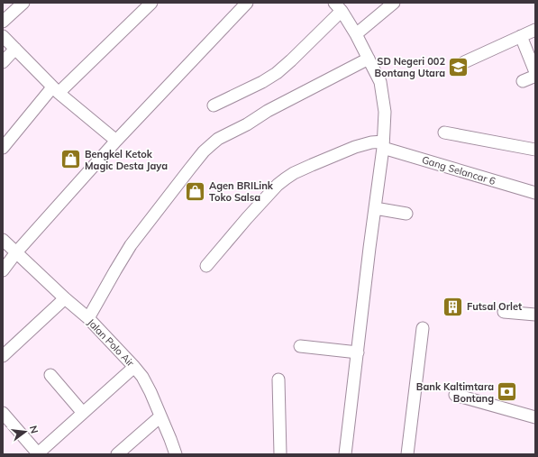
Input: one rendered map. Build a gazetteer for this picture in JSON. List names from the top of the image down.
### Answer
{
  "streets": {
    "street": ["Gang Selancar 6", "Jalan Polo Air"]
  },
  "places": {
    "school or university": ["SD Negeri 002 Bontang Utara"],
    "shop": ["Bengkel Ketok Magic Desta Jaya", "Agen BRILink Toko Salsa"],
    "building": ["Futsal Orlet"],
    "bank": ["Bank Kaltimtara Bontang"]
  },
  "north": "right"
}
